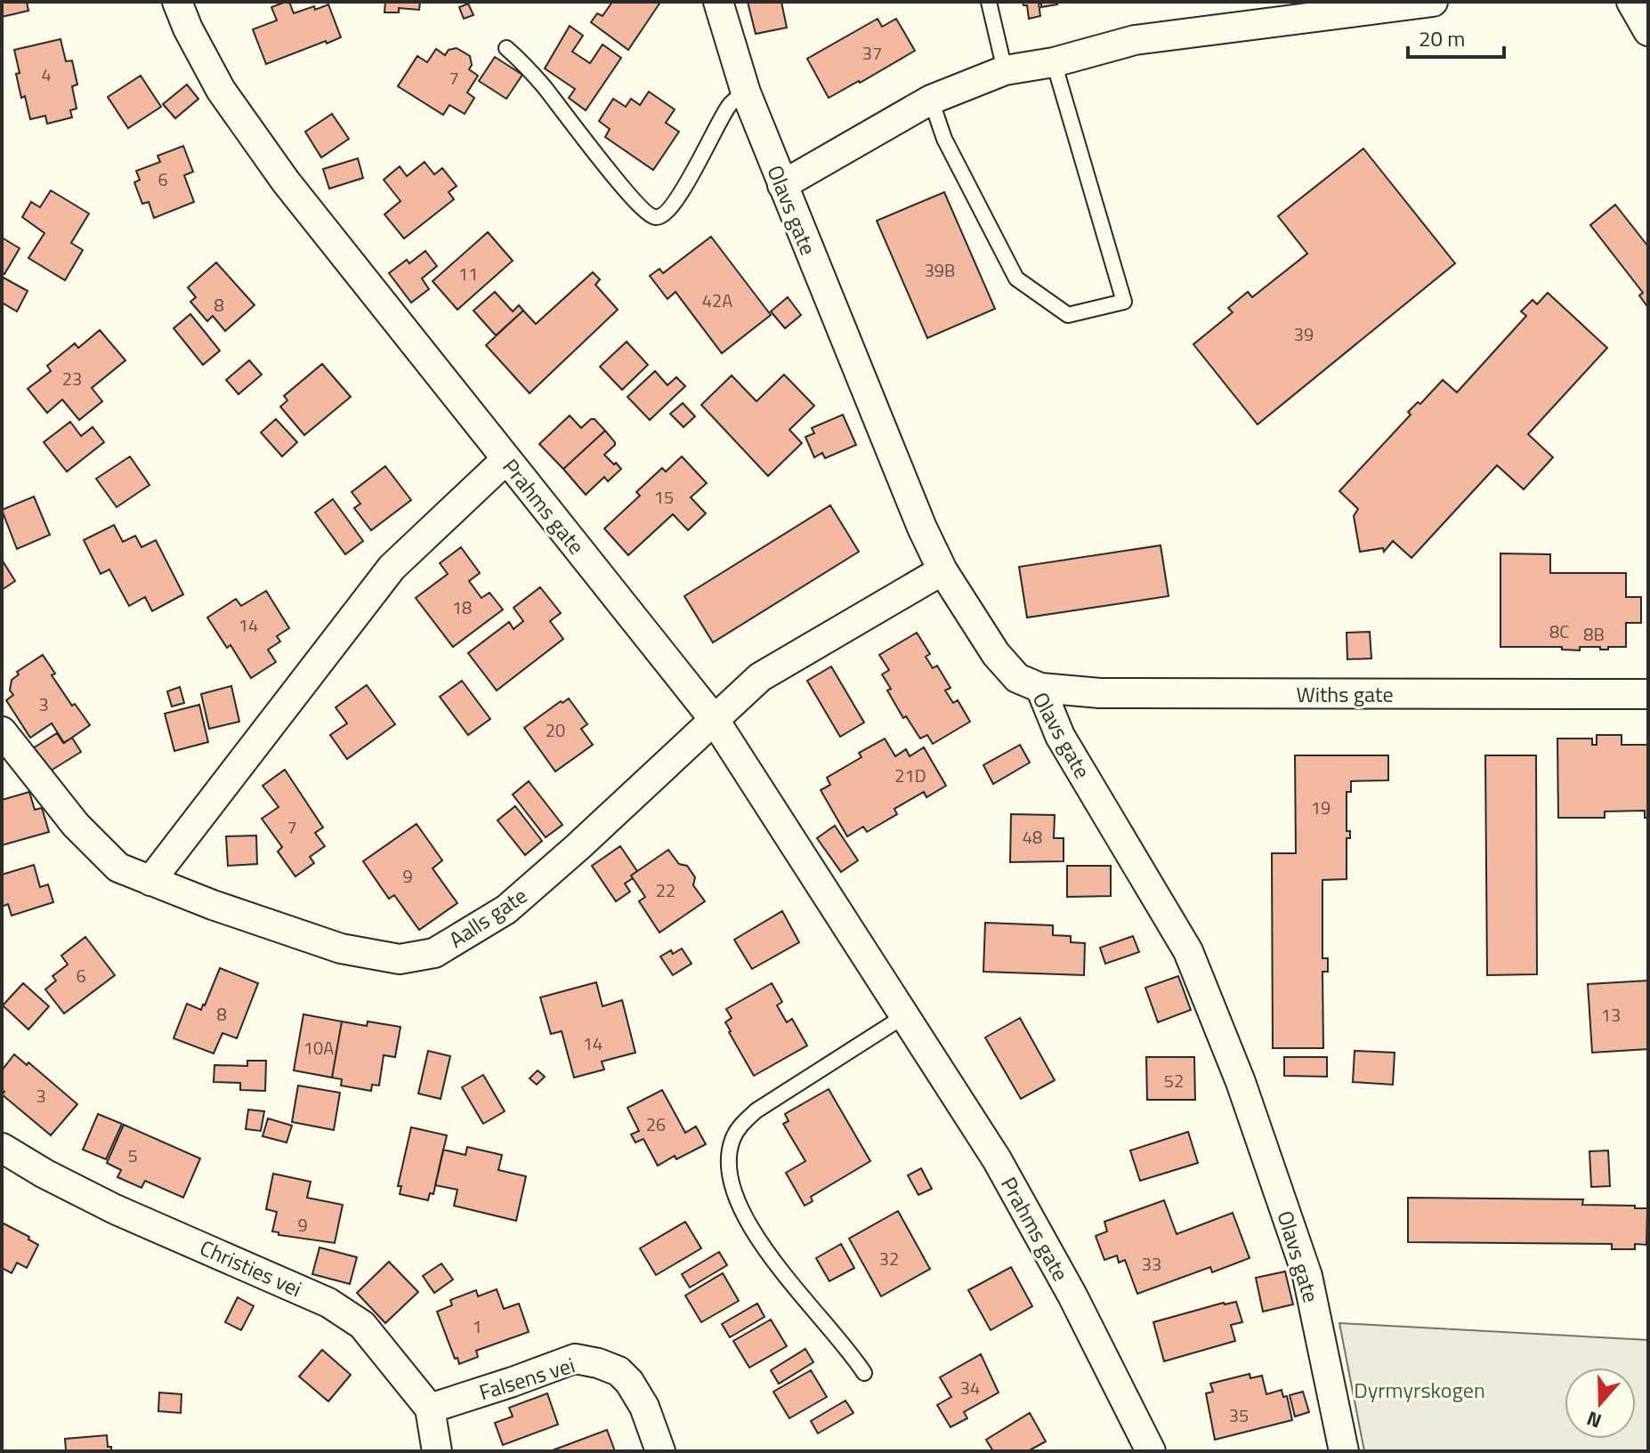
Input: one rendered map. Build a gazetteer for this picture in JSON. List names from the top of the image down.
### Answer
{
  "streets": {
    "street": [
      "Olavs gate",
      "Prahms gate",
      "Withs gate",
      "Aalls gate",
      "Christies vei",
      "Falsens vei"
    ]
  },
  "crossings": [
    ["Olavs gate", "Withs gate"],
    ["Olavs gate", "Aalls gate"],
    ["Prahms gate", "Aalls gate"],
    ["Christies vei", "Falsens vei"]
  ],
  "parks": ["Dyrmyrskogen"],
  "house_numbers": [
    "37",
    "4",
    "7",
    "6",
    "39B",
    "11",
    "42A",
    "8",
    "39",
    "23",
    "15",
    "18",
    "14",
    "8C",
    "8B",
    "3",
    "20",
    "21D",
    "19",
    "7",
    "48",
    "9",
    "22",
    "6",
    "8",
    "13",
    "14",
    "10A",
    "52",
    "3",
    "26",
    "5",
    "9",
    "32",
    "33",
    "1",
    "34",
    "35"
  ],
  "scale_bar": "20 m",
  "north": "bottom"
}
